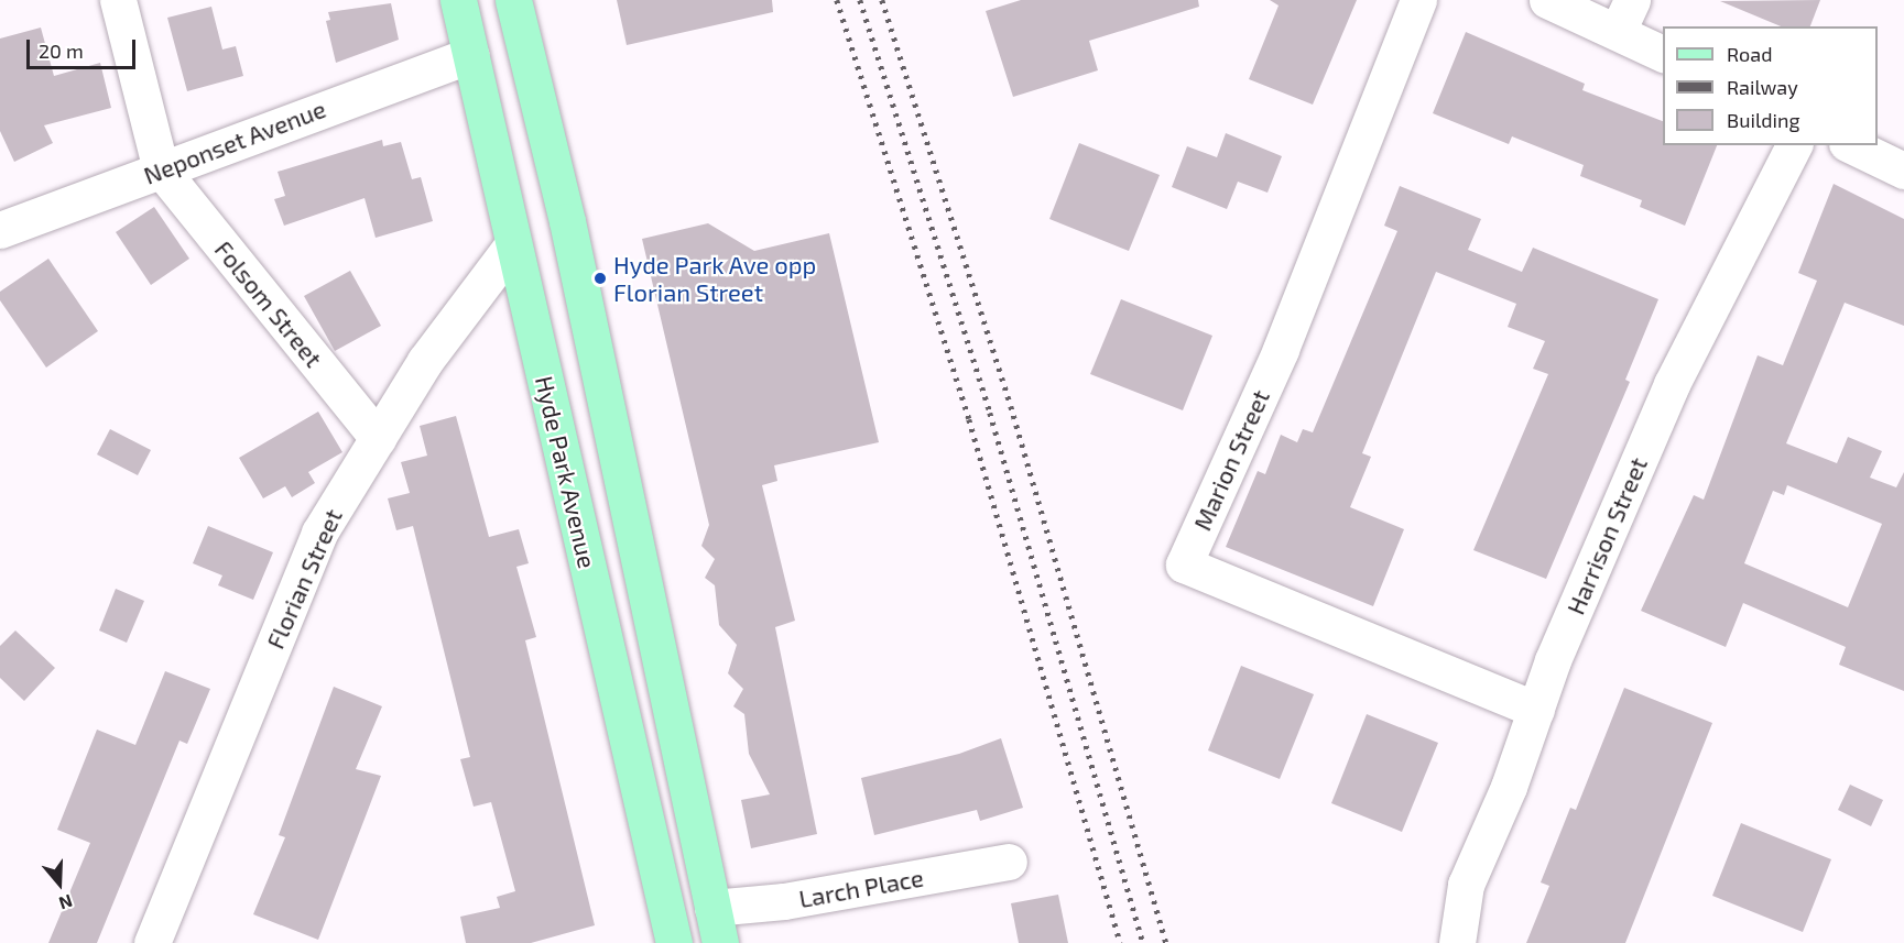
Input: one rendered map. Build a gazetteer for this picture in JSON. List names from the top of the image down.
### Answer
{
  "streets": {
    "main road": ["Hyde Park Avenue"],
    "street": [
      "Neponset Avenue",
      "Folsom Street",
      "Marion Street",
      "Harrison Street",
      "Florian Street",
      "Larch Place"
    ]
  },
  "crossings": [
    ["Neponset Avenue", "Folsom Street"],
    ["Neponset Avenue", "Hyde Park Avenue"],
    ["Folsom Street", "Florian Street"],
    ["Marion Street", "Harrison Street"],
    ["Hyde Park Avenue", "Florian Street"]
  ],
  "places": ["Hyde Park Ave opp Florian Street"],
  "legend": ["Road", "Railway", "Building"],
  "scale_bar": "20 m",
  "north": "bottom"
}
